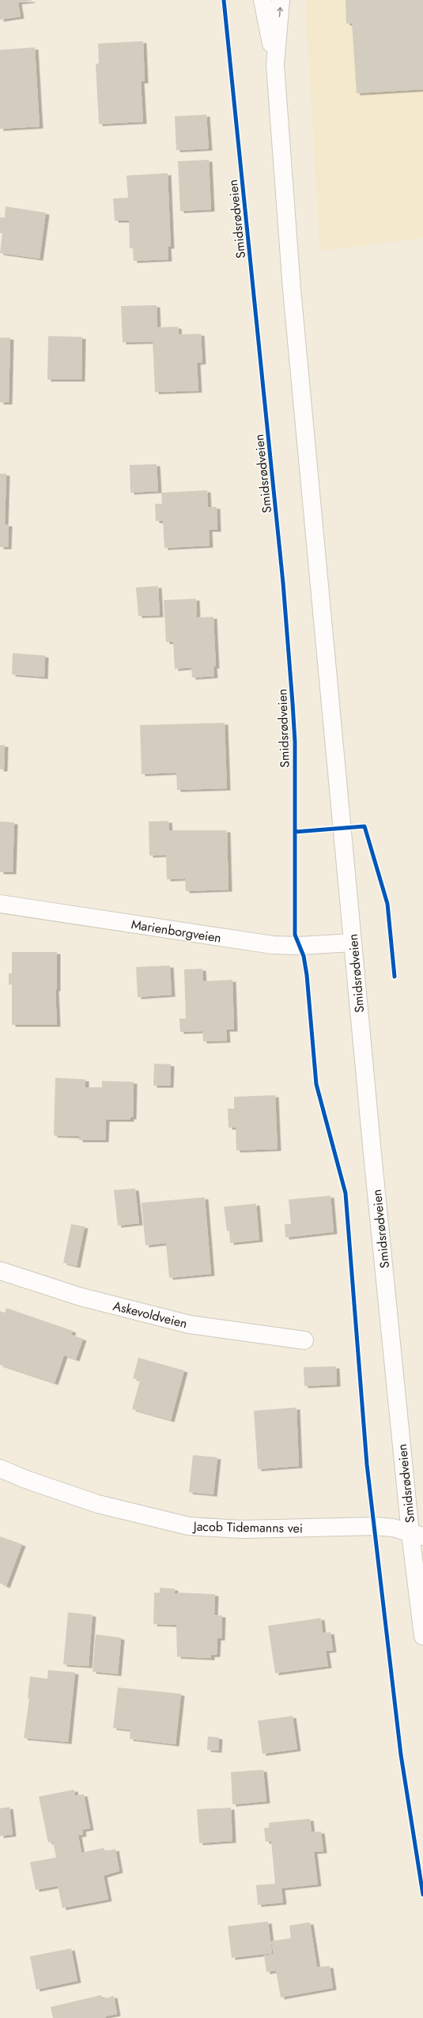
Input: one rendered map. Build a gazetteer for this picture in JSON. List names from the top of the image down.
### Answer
{
  "streets": {
    "main road": [
      "Smidsrødveien",
      "Marienborgveien",
      "Askevoldveien",
      "Jacob Tidemanns vei"
    ]
  },
  "crossings": [
    ["Smidsrødveien", "Marienborgveien"],
    ["Smidsrødveien", "Jacob Tidemanns vei"]
  ]
}
